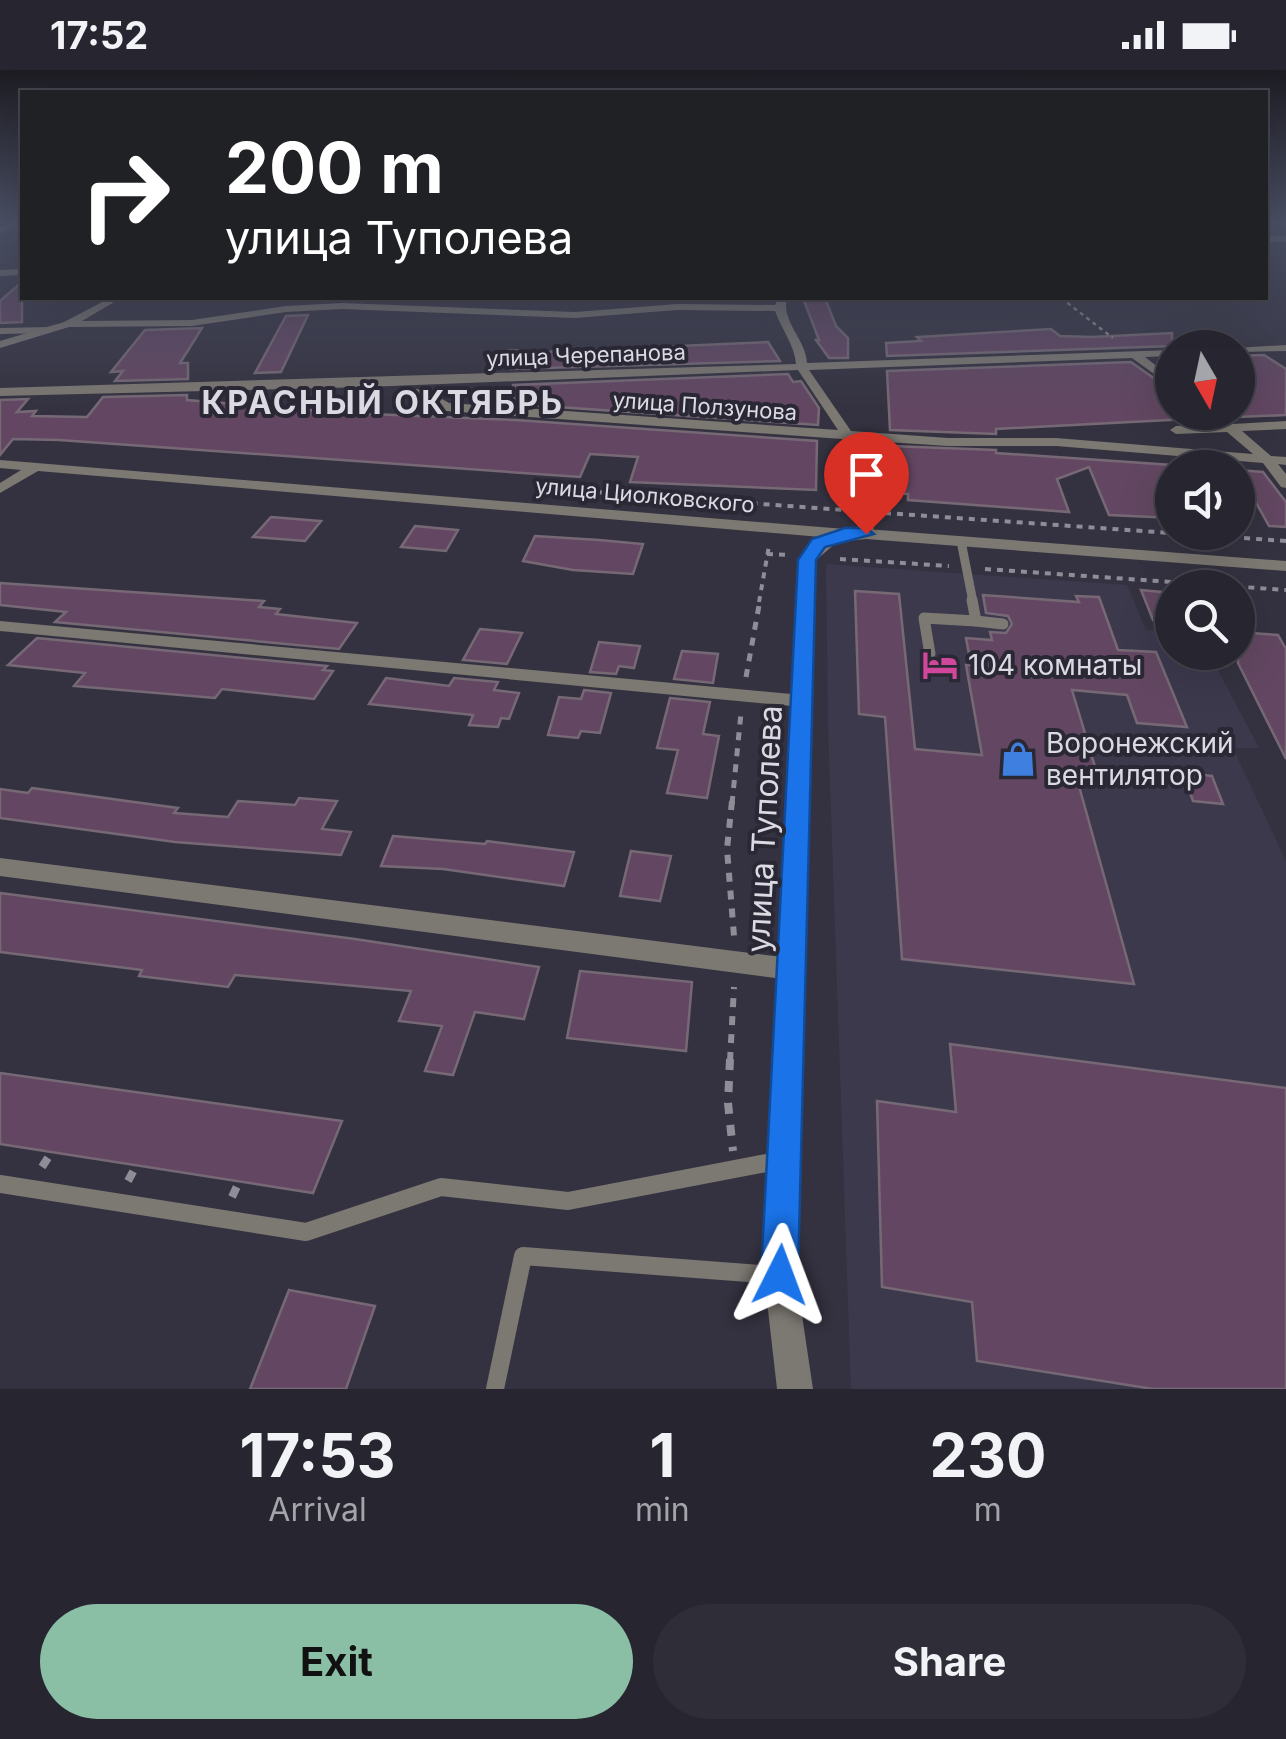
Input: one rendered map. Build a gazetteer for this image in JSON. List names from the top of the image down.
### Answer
{
  "streets": {
    "street": [
      "улица Черепанова",
      "улица Ползунова",
      "улица Циолковского",
      "улица Туполева"
    ]
  },
  "crossings": [
    ["улица Черепанова", "улица Ползунова"]
  ],
  "districts": ["КРАСНЫЙ ОКТЯБРЬ"],
  "places": {
    "hotel": ["104 комнаты"],
    "shop": ["Воронежский вентилятор"]
  },
  "north": "bottom",
  "page": {
    "status": "17:52",
    "turn": ["200 m", "улица Туполева"],
    "eta": [
      "17:53",
      "Arrival",
      "1",
      "min",
      "230",
      "m"
    ],
    "buttons": ["Exit", "Share"]
  }
}
